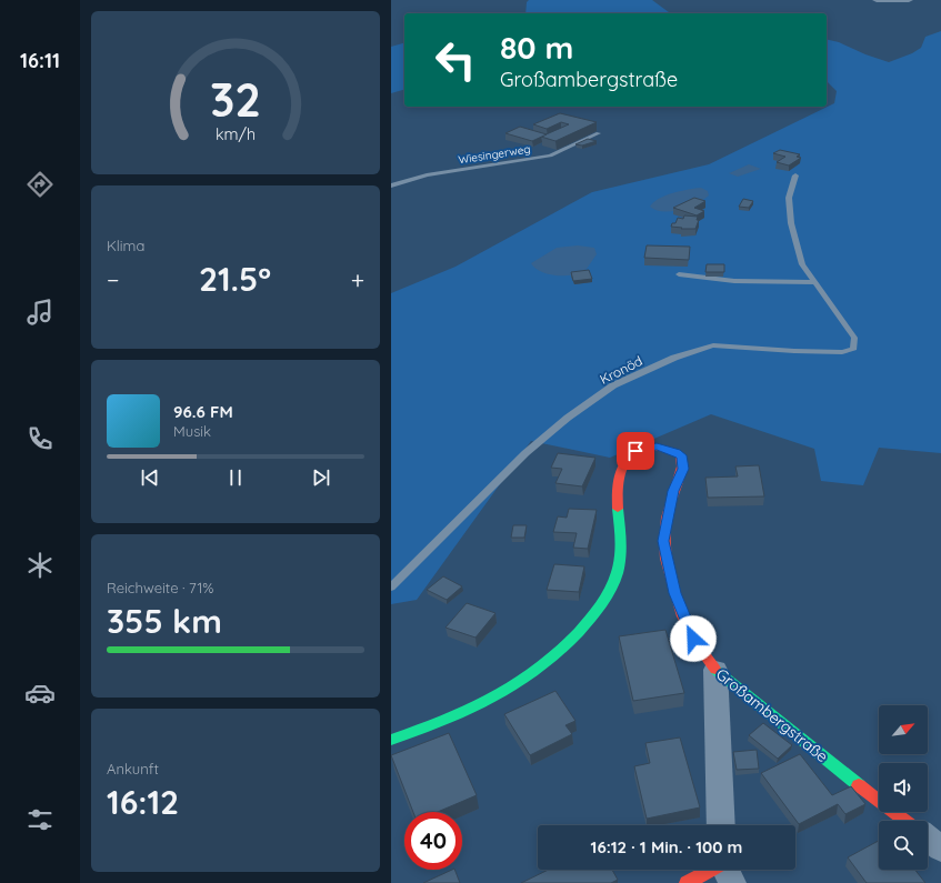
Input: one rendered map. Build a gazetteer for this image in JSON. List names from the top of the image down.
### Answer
{
  "streets": {
    "street": ["Großambergstraße"],
    "lane": ["Wiesingerweg", "Kronöd"]
  },
  "north": "top right",
  "page": {
    "tabs": "16:11",
    "turn": ["80 m", "Großambergstraße"],
    "tile": [
      "Klima",
      ["Reichweite · 71%", "355 km"],
      ["Ankunft", "16:12"]
    ],
    "heat": ["−", "21.5°", "+"],
    "song": ["96.6 FM", "Musik"],
    "limit": "40",
    "trip": "16:12 · 1 Min. · 100 m",
    "gauge": ["32", "km/h"]
  }
}
